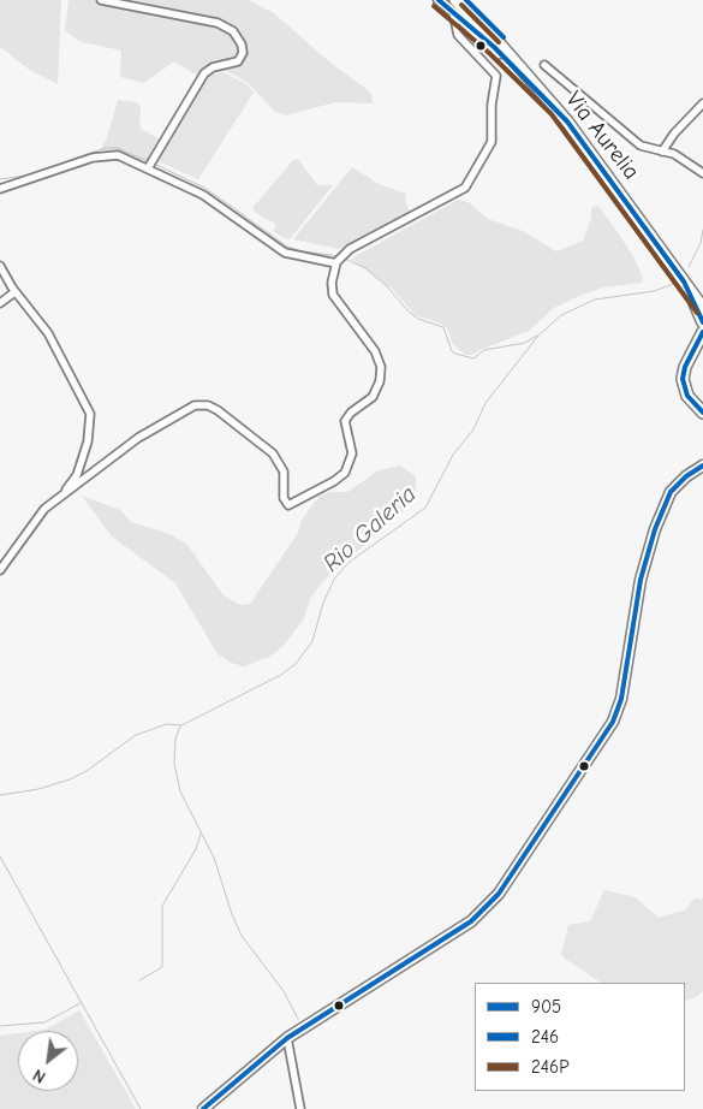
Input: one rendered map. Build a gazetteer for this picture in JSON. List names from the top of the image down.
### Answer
{
  "streets": {
    "highway": ["Via Aurelia"]
  },
  "water": ["Rio Galeria"],
  "lines": ["transit line 246", "transit line 246P", "transit line 905"],
  "legend": ["905", "246", "246P"],
  "north": "bottom left"
}
